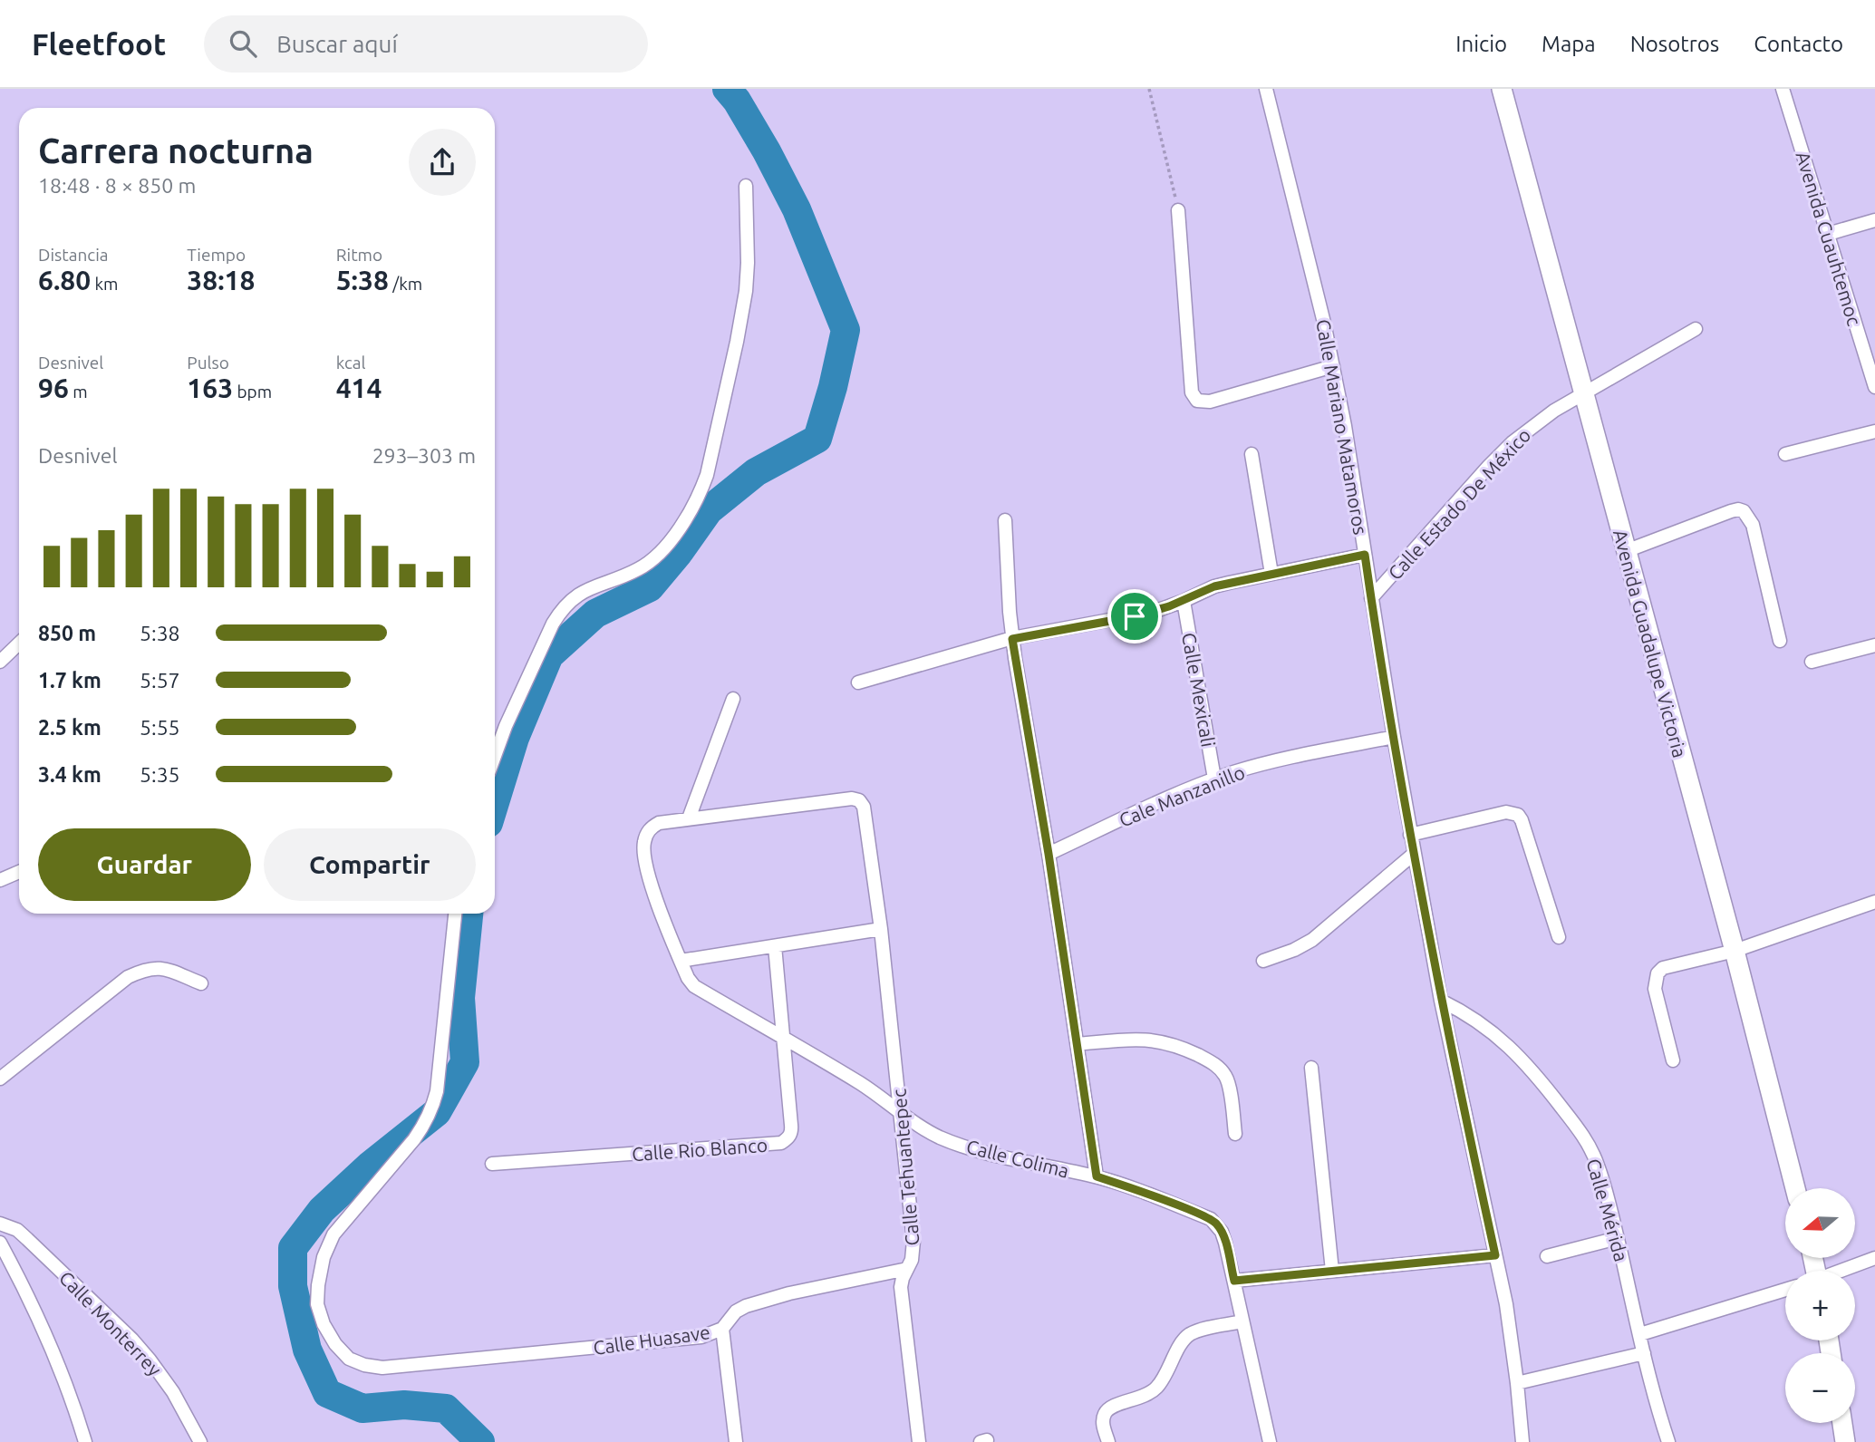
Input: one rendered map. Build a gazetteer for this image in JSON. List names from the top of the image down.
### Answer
{
  "streets": {
    "main road": ["Avenida Guadalupe Victoria"],
    "street": [
      "Avenida Cuauhtemoc",
      "Calle Mariano Matamoros",
      "Calle Estado De México",
      "Calle Mexicali",
      "Cale Manzanillo",
      "Calle Rio Blanco",
      "Calle Colima",
      "Calle Tehuantepec",
      "Calle Mérida",
      "Calle Monterrey",
      "Calle Huasave"
    ]
  },
  "crossings": [
    ["Calle Mariano Matamoros", "Calle Estado De México"],
    ["Calle Mariano Matamoros", "Cale Manzanillo"],
    ["Calle Mariano Matamoros", "Calle Mérida"],
    ["Calle Estado De México", "Avenida Guadalupe Victoria"],
    ["Calle Estado De México", "Calle Mexicali"],
    ["Calle Mexicali", "Cale Manzanillo"],
    ["Calle Rio Blanco", "Calle Colima"],
    ["Calle Colima", "Calle Tehuantepec"],
    ["Calle Tehuantepec", "Calle Huasave"]
  ],
  "north": "left",
  "page": {
    "header": "Fleetfoot",
    "search": "Buscar aquí",
    "nav": [
      "Inicio",
      "Mapa",
      "Nosotros",
      "Contacto"
    ],
    "heading": ["Carrera nocturna", "18:48 · 8 × 850 m"],
    "stats": [
      ["Distancia", "6.80 km"],
      ["Tiempo", "38:18"],
      ["Ritmo", "5:38 /km"],
      ["Desnivel", "96 m"],
      ["Pulso", "163 bpm"],
      ["kcal", "414"]
    ],
    "chart": ["Desnivel", "293–303 m"],
    "list": [
      {
        "name": "850 m",
        "note": "5:38"
      },
      {
        "name": "1.7 km",
        "note": "5:57"
      },
      {
        "name": "2.5 km",
        "note": "5:55"
      },
      {
        "name": "3.4 km",
        "note": "5:35"
      }
    ],
    "buttons": ["Guardar", "Compartir"],
    "map_buttons": ["+", "−"]
  }
}
